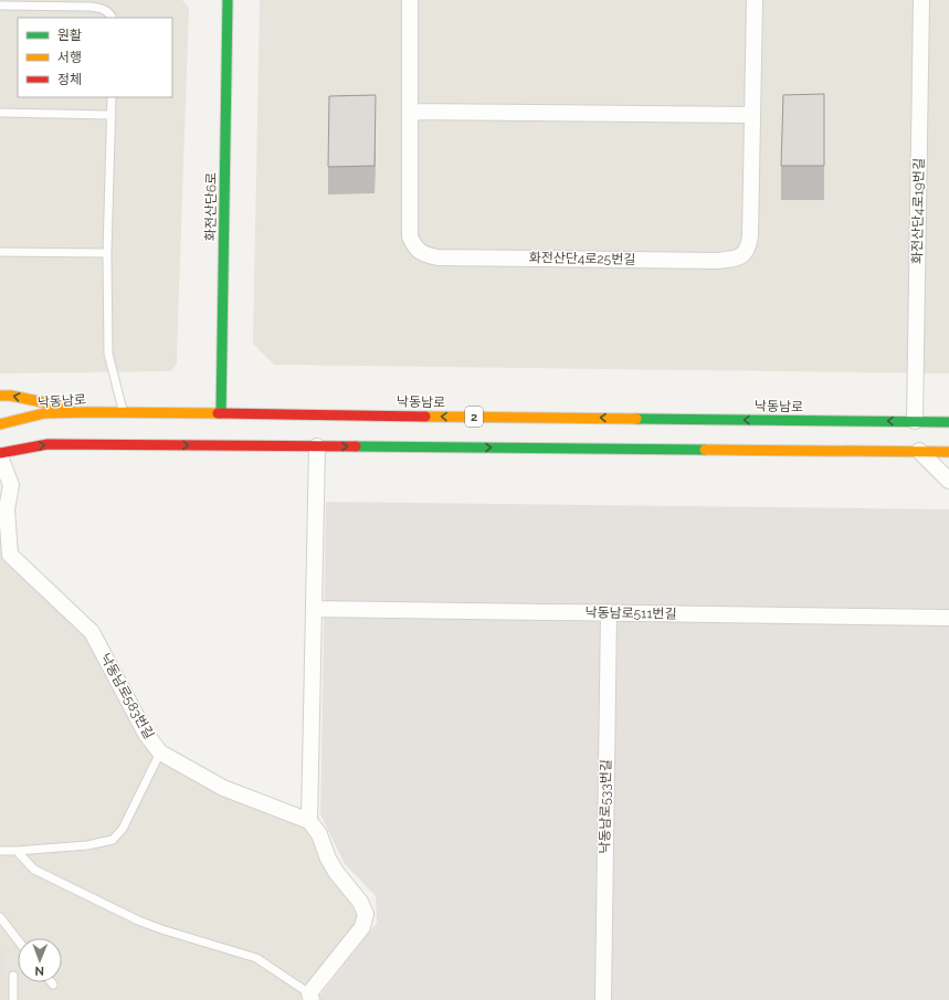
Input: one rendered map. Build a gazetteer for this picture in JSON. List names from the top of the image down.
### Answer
{
  "streets": {
    "main road": ["화전산단6로", "낙동남로", "2"],
    "street": [
      "화전산단4로19번길",
      "화전산단4로25번길",
      "낙동남로511번길",
      "낙동남로583번길",
      "낙동남로533번길"
    ]
  },
  "crossings": [
    ["화전산단6로", "낙동남로"],
    ["화전산단4로19번길", "낙동남로"],
    ["낙동남로511번길", "낙동남로533번길"]
  ],
  "legend": ["원활", "서행", "정체"],
  "north": "bottom"
}
